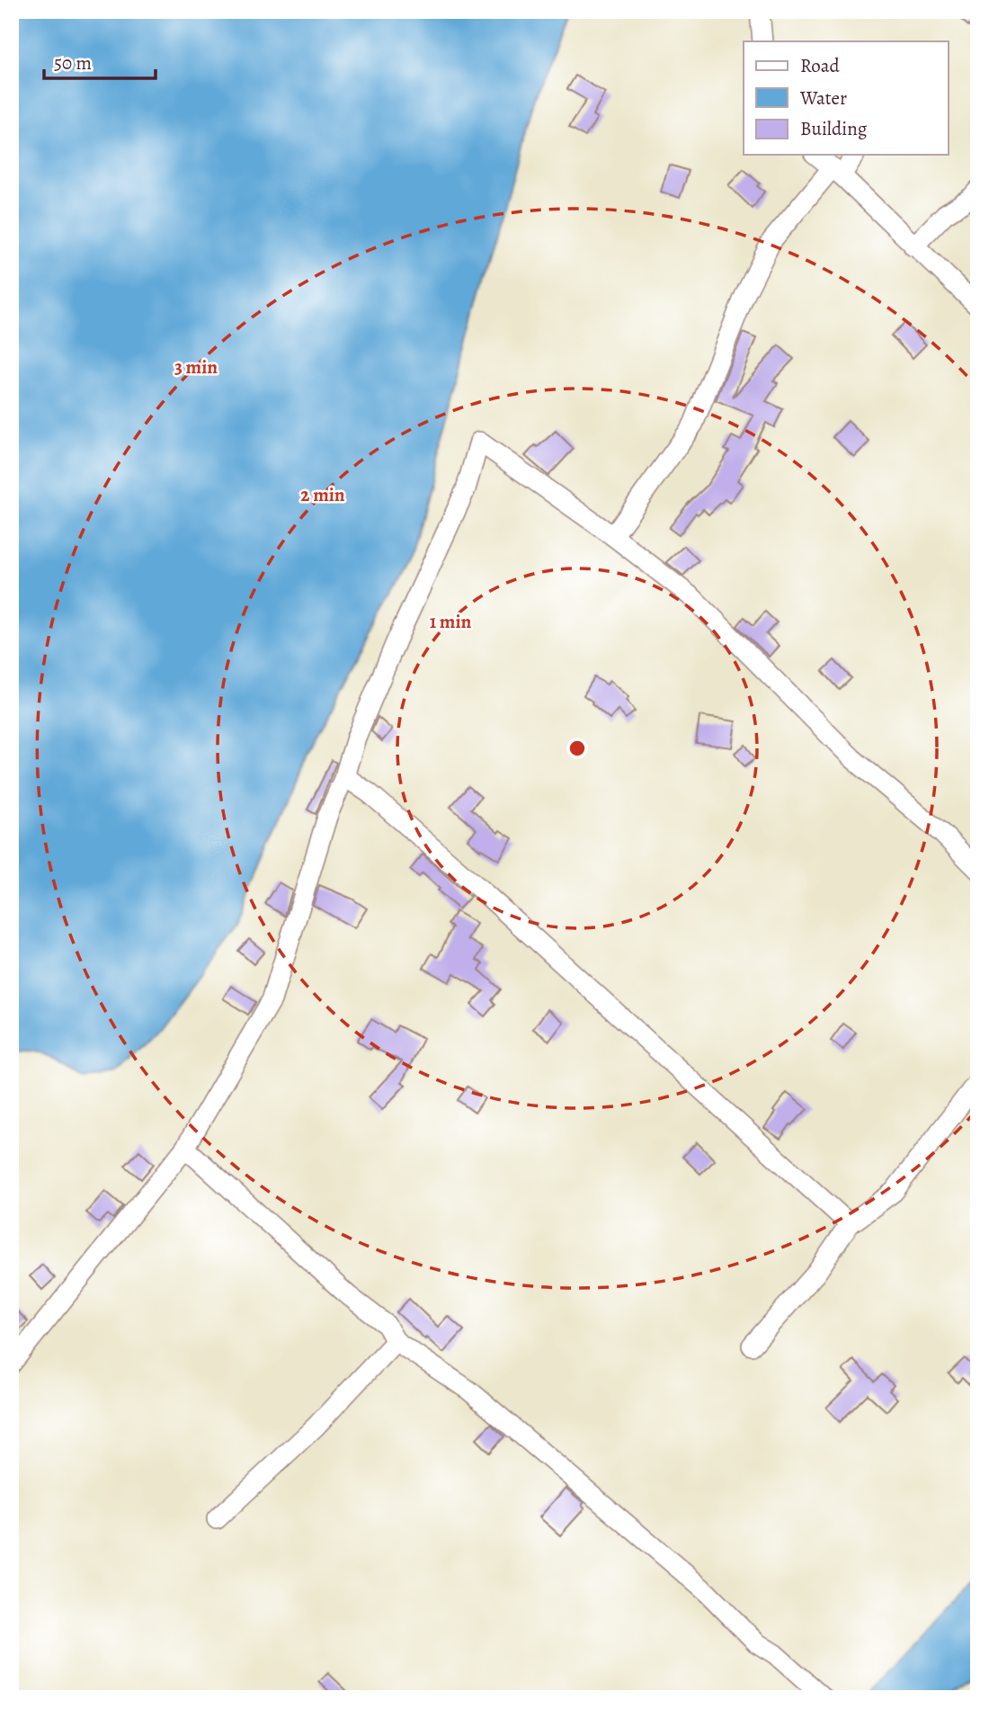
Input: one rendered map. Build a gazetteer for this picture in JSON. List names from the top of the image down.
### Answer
{
  "legend": ["Road", "Water", "Building"],
  "scale_bar": "50 m",
  "rings": ["3 min", "2 min", "1 min"]
}
